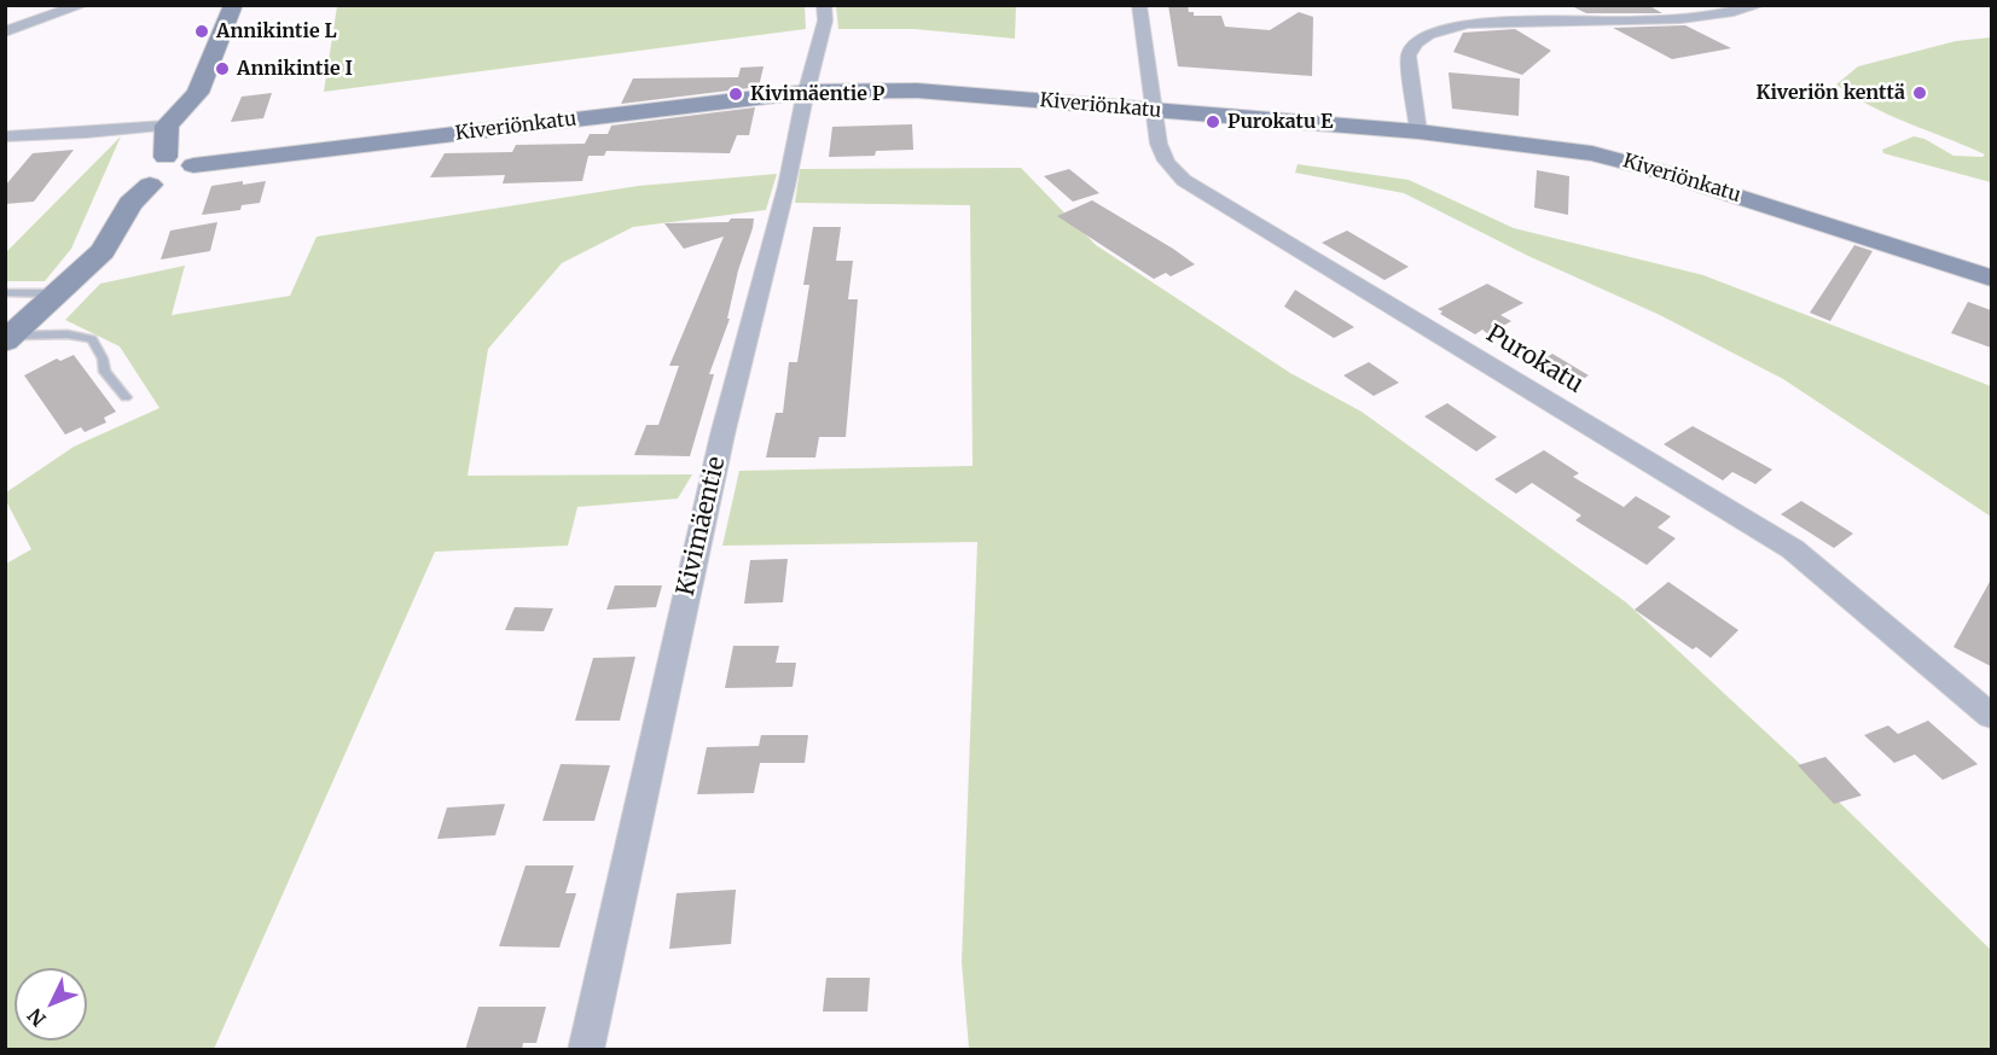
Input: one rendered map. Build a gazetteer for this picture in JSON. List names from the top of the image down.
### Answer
{
  "streets": {
    "street": ["Kiveriönkatu", "Purokatu", "Kivimäentie"]
  },
  "crossings": [
    ["Kiveriönkatu", "Purokatu"],
    ["Kiveriönkatu", "Kivimäentie"]
  ],
  "places": [
    "Annikintie L",
    "Annikintie I",
    "Kiveriön kenttä",
    "Kivimäentie P",
    "Purokatu E"
  ],
  "north": "bottom left"
}
